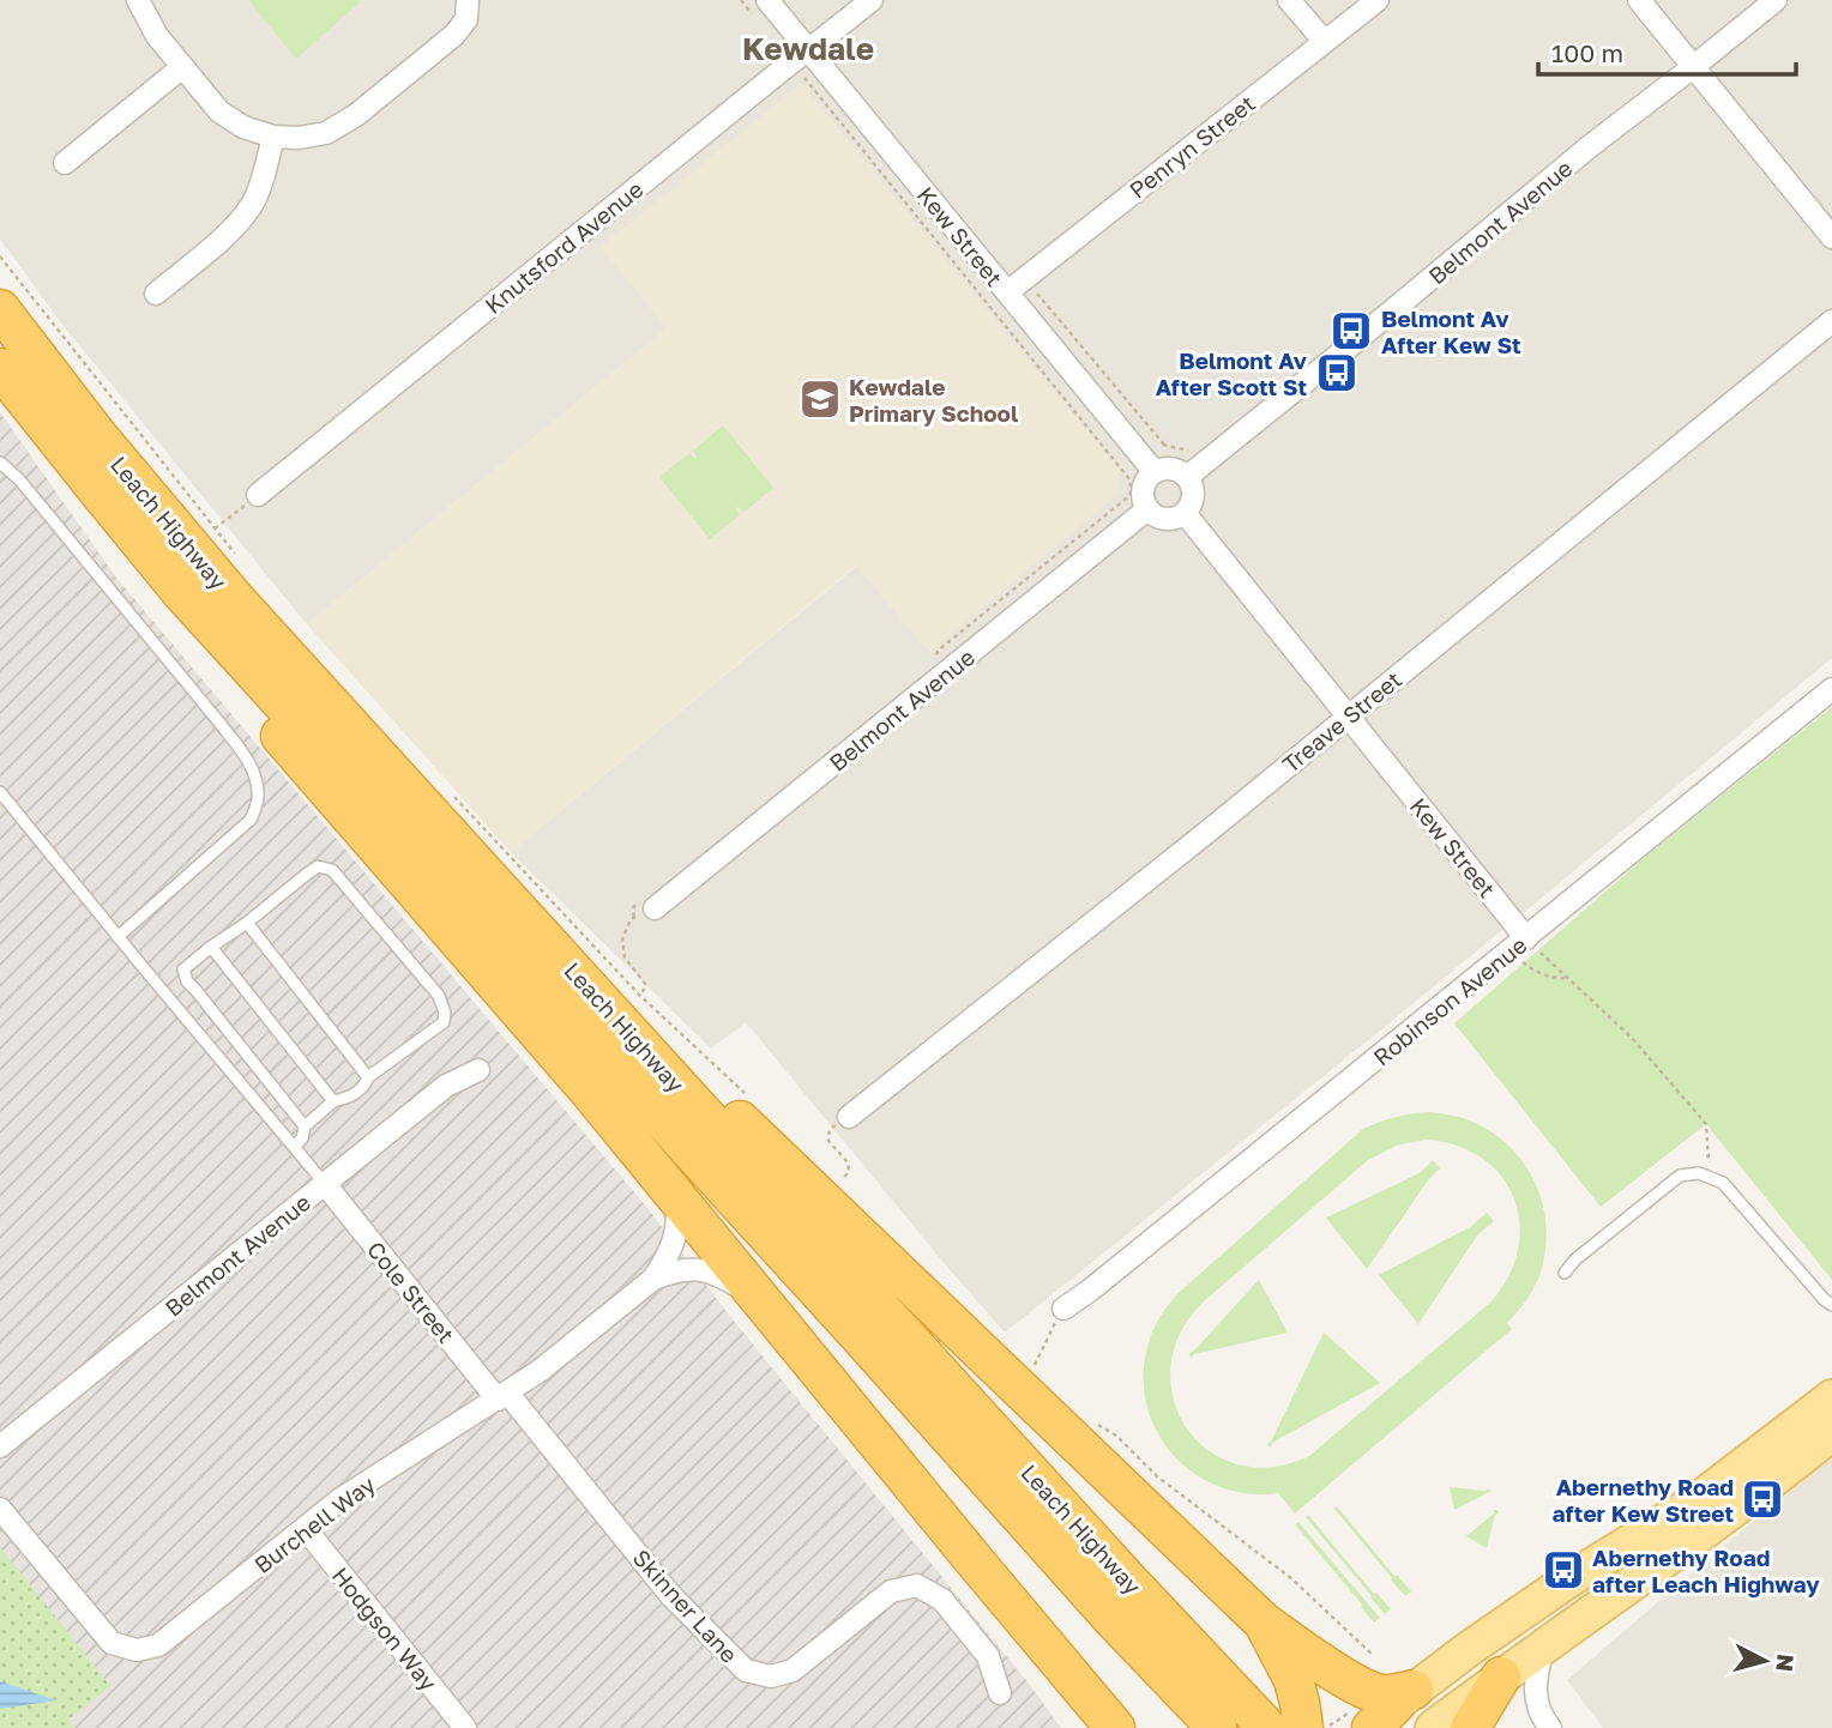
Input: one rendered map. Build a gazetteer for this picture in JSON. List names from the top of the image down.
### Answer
{
  "streets": {
    "highway": ["Leach Highway"],
    "street": [
      "Penryn Street",
      "Belmont Avenue",
      "Kew Street",
      "Knutsford Avenue",
      "Treave Street",
      "Robinson Avenue",
      "Cole Street",
      "Burchell Way",
      "Skinner Lane",
      "Hodgson Way"
    ]
  },
  "crossings": [
    ["Penryn Street", "Kew Street"],
    ["Belmont Avenue", "Kew Street"],
    ["Belmont Avenue", "Cole Street"],
    ["Kew Street", "Knutsford Avenue"],
    ["Kew Street", "Treave Street"],
    ["Kew Street", "Robinson Avenue"],
    ["Cole Street", "Burchell Way"],
    ["Cole Street", "Skinner Lane"],
    ["Burchell Way", "Skinner Lane"],
    ["Burchell Way", "Hodgson Way"]
  ],
  "districts": ["Kewdale"],
  "places": {
    "bus stop": [
      "Belmont Av After Kew St",
      "Belmont Av After Scott St",
      "Abernethy Road after Kew Street",
      "Abernethy Road after Leach Highway"
    ],
    "school or university": ["Kewdale Primary School"]
  },
  "scale_bar": "100 m",
  "north": "right"
}
